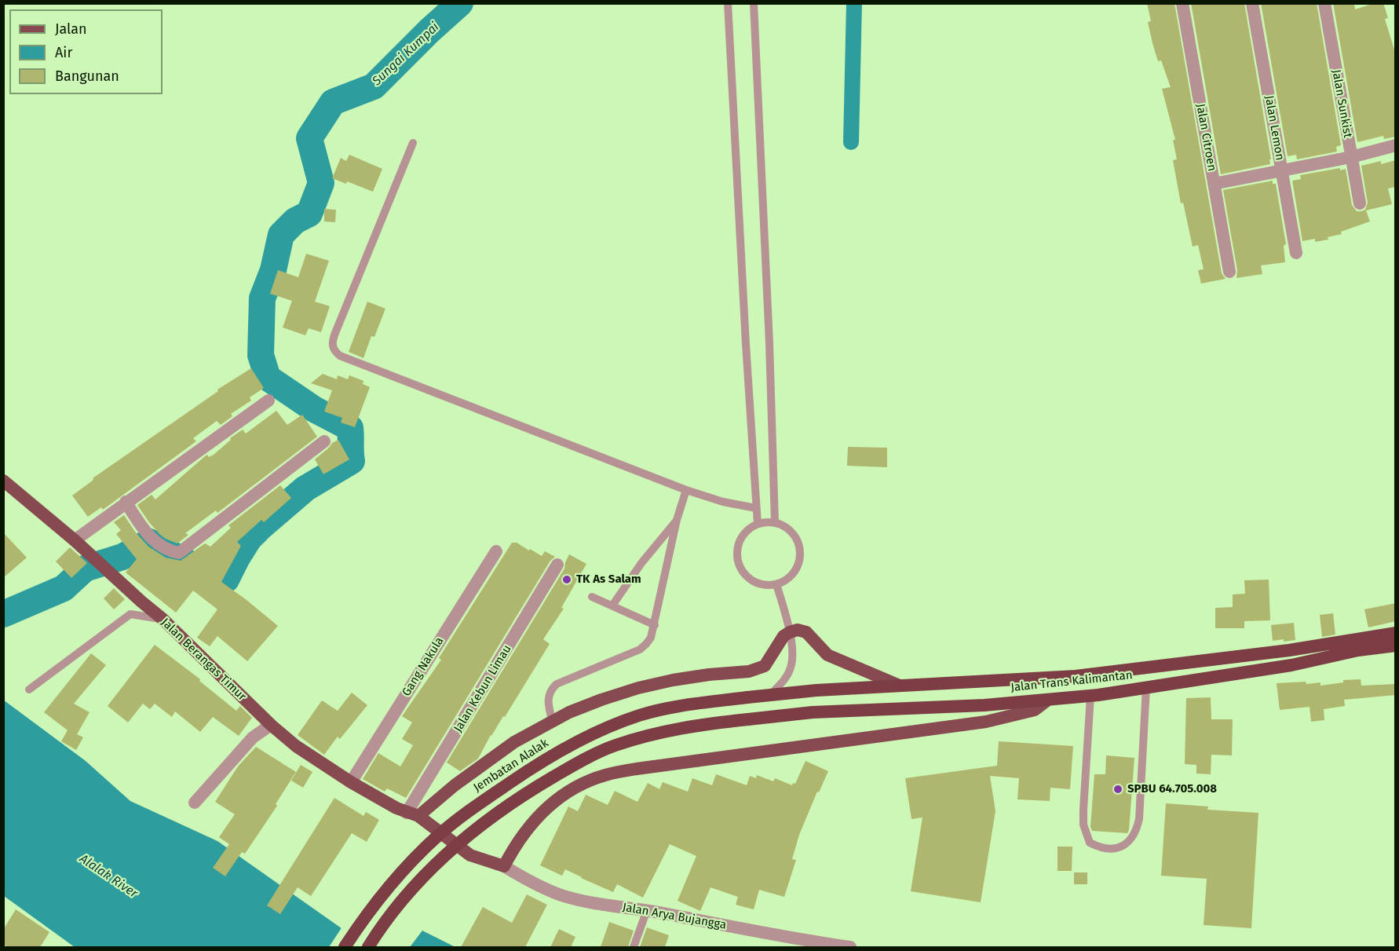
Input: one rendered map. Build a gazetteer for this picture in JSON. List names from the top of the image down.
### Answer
{
  "streets": {
    "highway": ["Jalan Trans Kalimantan", "Jembatan Alalak"],
    "main road": ["Jalan Berangas Timur"],
    "street": [
      "Jalan Sunkist",
      "Jalan Lemon",
      "Jalan Citroen",
      "Gang Nakula",
      "Jalan Kebun Limau",
      "Jalan Arya Bujangga"
    ]
  },
  "crossings": [
    ["Jalan Berangas Timur", "Gang Nakula"],
    ["Jalan Berangas Timur", "Jalan Kebun Limau"],
    ["Jalan Berangas Timur", "Jalan Arya Bujangga"],
    ["Jalan Trans Kalimantan", "Jembatan Alalak"]
  ],
  "water": ["Sungai Kumpai", "Alalak River"],
  "places": ["TK As Salam", "SPBU 64.705.008"],
  "legend": ["Jalan", "Air", "Bangunan"]
}
